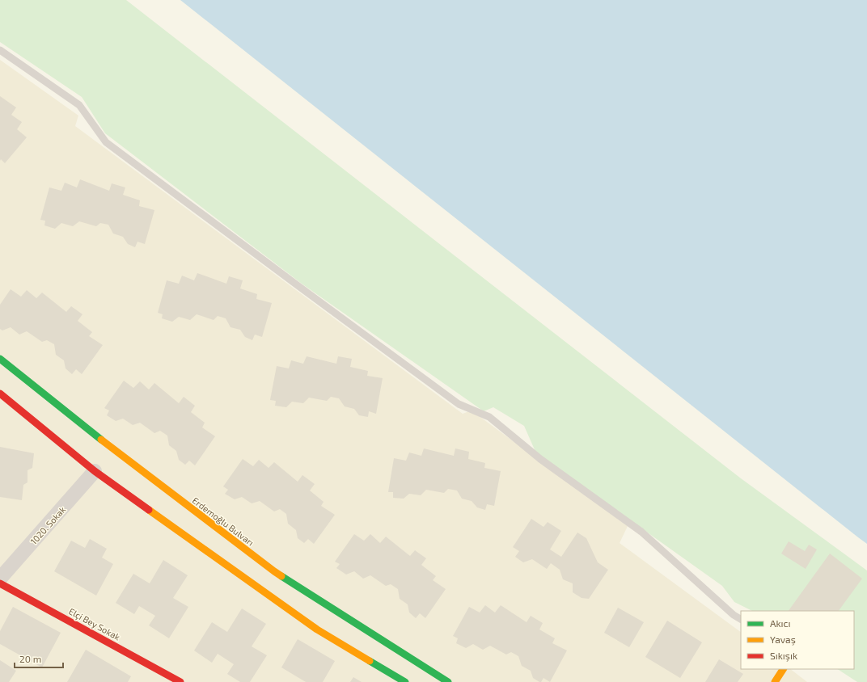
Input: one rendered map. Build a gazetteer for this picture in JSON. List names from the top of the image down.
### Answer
{
  "streets": {
    "main road": ["Erdemoğlu Bulvarı", "Elçi Bey Sokak"],
    "street": ["1020. Sokak"]
  },
  "legend": ["Akıcı", "Yavaş", "Sıkışık"],
  "scale_bar": "20 m"
}
